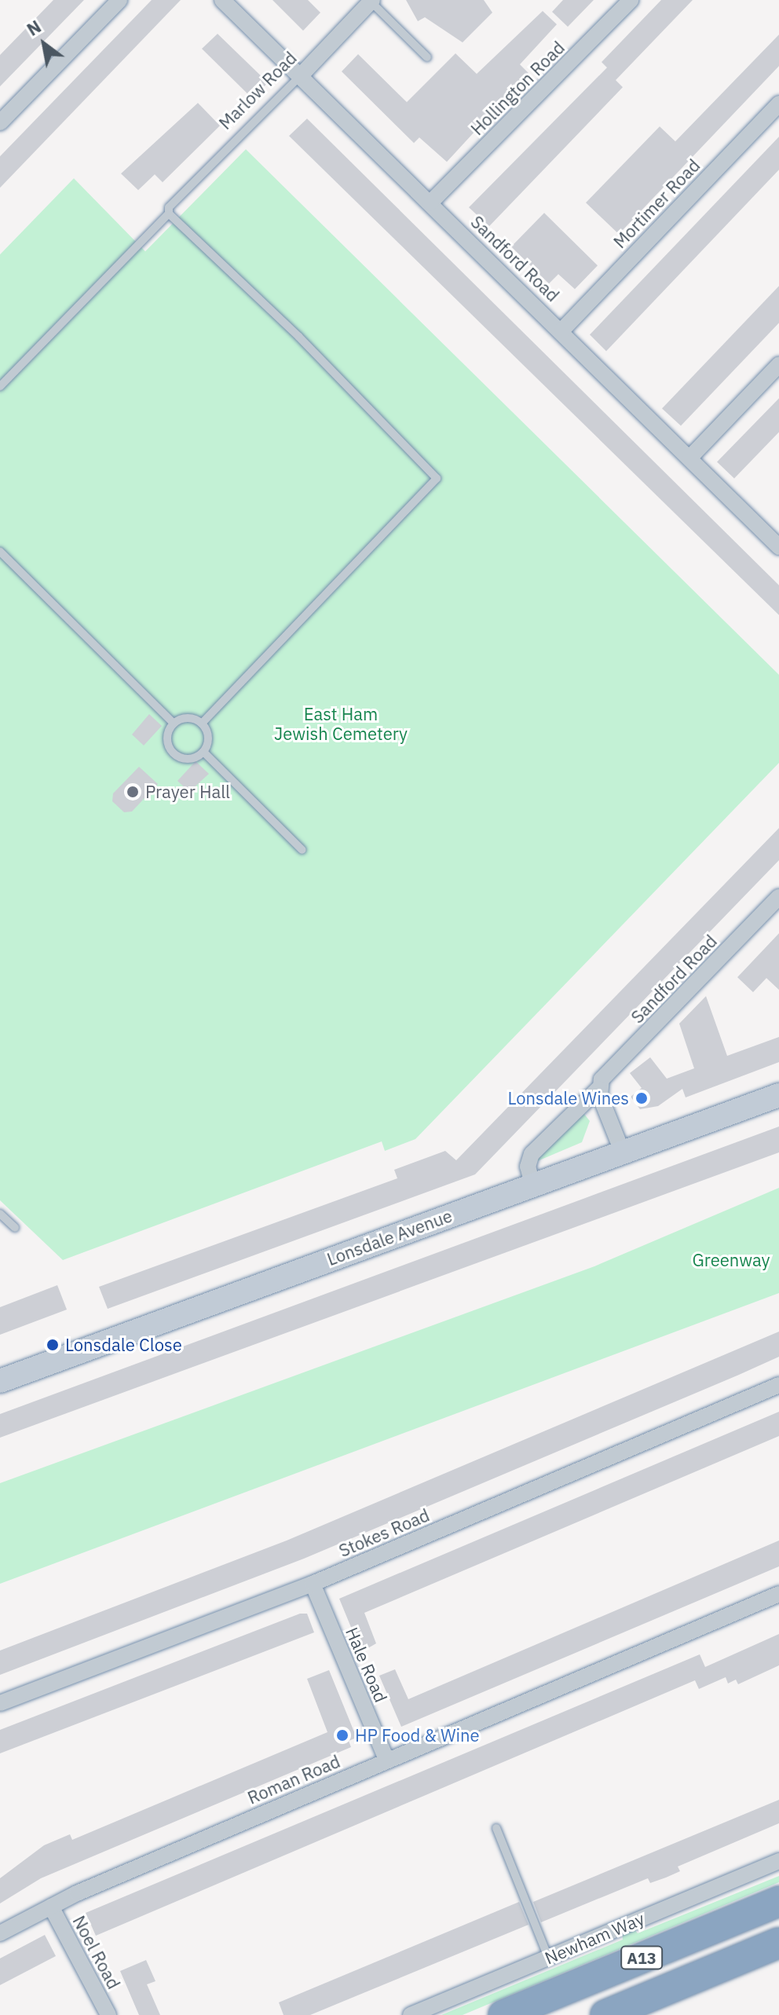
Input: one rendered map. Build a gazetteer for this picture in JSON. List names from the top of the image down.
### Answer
{
  "streets": {
    "highway": ["Newham Way", "A13"],
    "street": [
      "Hollington Road",
      "Marlow Road",
      "Mortimer Road",
      "Sandford Road",
      "Lonsdale Avenue",
      "Stokes Road",
      "Hale Road",
      "Roman Road",
      "Noel Road"
    ]
  },
  "crossings": [
    ["Hollington Road", "Sandford Road"],
    ["Marlow Road", "Sandford Road"],
    ["Mortimer Road", "Sandford Road"],
    ["Sandford Road", "Lonsdale Avenue"],
    ["Stokes Road", "Hale Road"],
    ["Hale Road", "Roman Road"],
    ["Roman Road", "Noel Road"]
  ],
  "parks": ["East Ham Jewish Cemetery", "Greenway"],
  "places": [
    "Prayer Hall",
    "Lonsdale Wines",
    "Lonsdale Close",
    "HP Food & Wine"
  ],
  "north": "top left"
}
